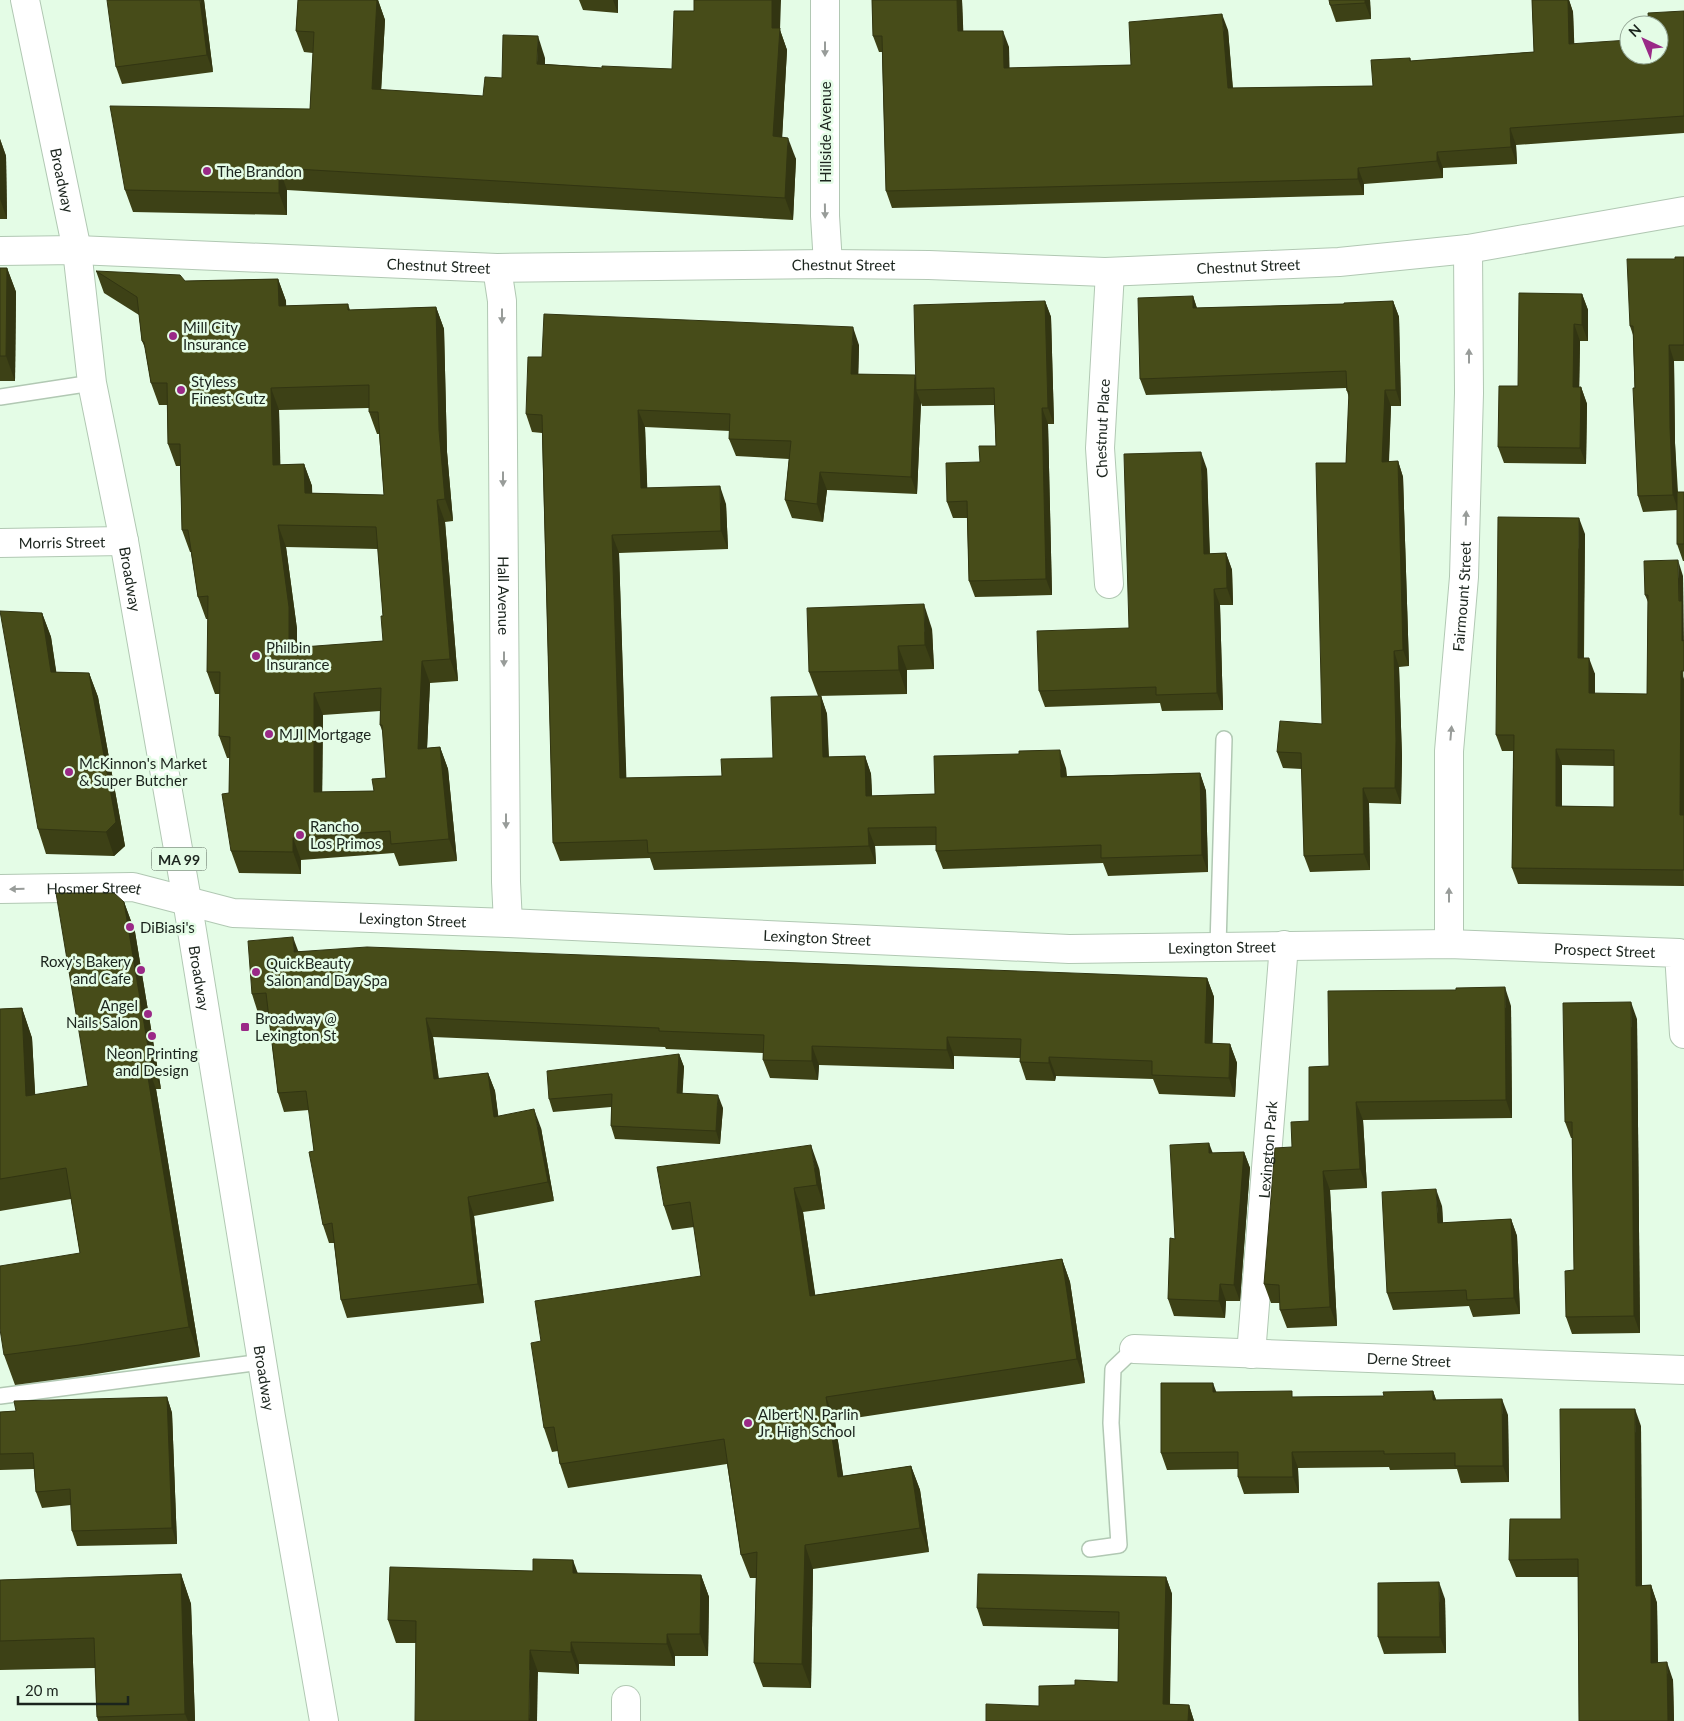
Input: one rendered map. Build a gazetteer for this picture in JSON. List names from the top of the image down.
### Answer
{
  "streets": {
    "street": [
      "Hillside Avenue",
      "Broadway",
      "Chestnut Street",
      "Chestnut Place",
      "Morris Street",
      "Hall Avenue",
      "Fairmount Street",
      "MA 99",
      "Hosmer Street",
      "Lexington Street",
      "Prospect Street",
      "Lexington Park",
      "Derne Street"
    ]
  },
  "crossings": [
    ["Hillside Avenue", "Chestnut Street"],
    ["Broadway", "Chestnut Street"],
    ["Broadway", "Morris Street"],
    ["Broadway", "Hosmer Street"],
    ["Broadway", "Lexington Street"],
    ["Chestnut Street", "Chestnut Place"],
    ["Chestnut Street", "Hall Avenue"],
    ["Chestnut Street", "Fairmount Street"],
    ["Hall Avenue", "Lexington Street"],
    ["Fairmount Street", "Lexington Street"],
    ["Fairmount Street", "Prospect Street"],
    ["Hosmer Street", "Lexington Street"],
    ["Lexington Street", "Prospect Street"],
    ["Lexington Street", "Lexington Park"],
    ["Lexington Park", "Derne Street"]
  ],
  "one_way": [
    "Hillside Avenue",
    "Hall Avenue",
    "Fairmount Street",
    "Hosmer Street"
  ],
  "places": {
    "other": [
      "The Brandon",
      "Mill City Insurance",
      "Styless Finest Cutz",
      "Philbin Insurance",
      "MJI Mortgage",
      "McKinnon's Market & Super Butcher",
      "Rancho Los Primos",
      "DiBiasi's",
      "Roxy's Bakery and Cafe",
      "QuickBeauty Salon and Day Spa",
      "Angel Nails Salon",
      "Neon Printing and Design",
      "Albert N. Parlin Jr. High School"
    ],
    "transit": ["Broadway @ Lexington St"]
  },
  "scale_bar": "20 m",
  "north": "top left"
}
